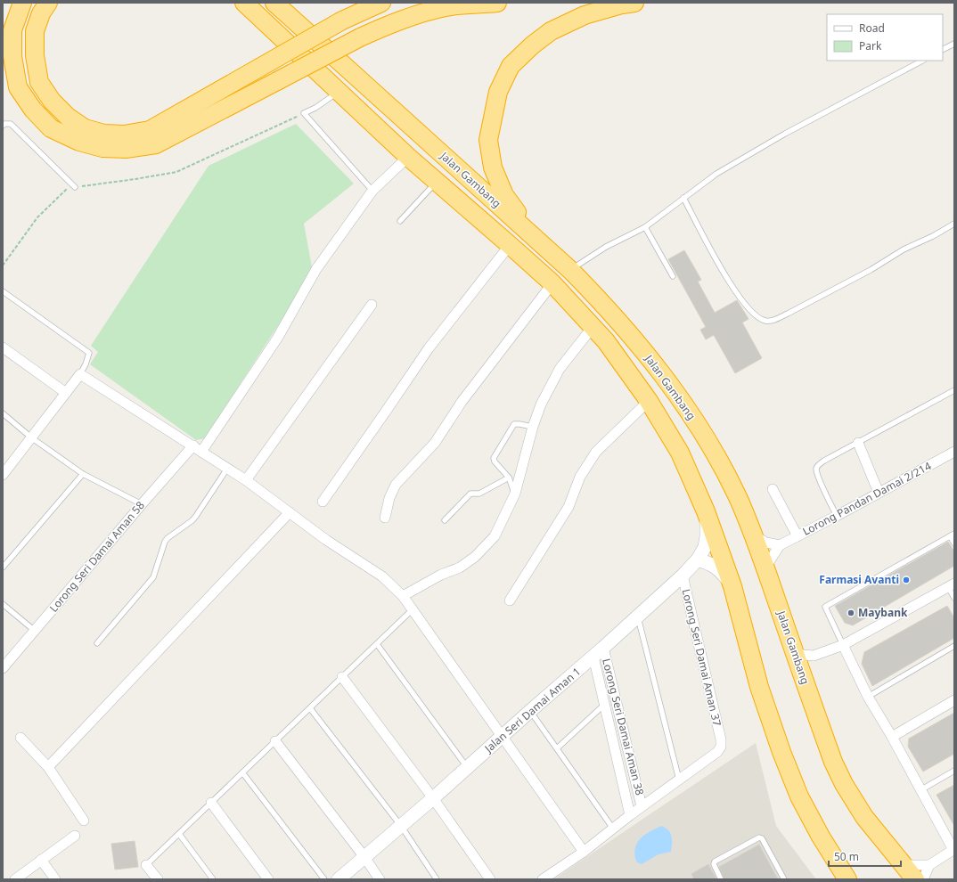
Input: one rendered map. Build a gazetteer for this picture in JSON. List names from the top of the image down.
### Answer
{
  "streets": {
    "highway": ["Jalan Gambang"],
    "street": [
      "Lorong Pandan Damai 2/214",
      "Lorong Seri Damai Aman 58",
      "Lorong Seri Damai Aman 37",
      "Jalan Seri Damai Aman 1",
      "Lorong Seri Damai Aman 38"
    ]
  },
  "crossings": [
    ["Jalan Gambang", "Jalan Seri Damai Aman 1"],
    ["Lorong Seri Damai Aman 37", "Jalan Seri Damai Aman 1"],
    ["Jalan Seri Damai Aman 1", "Lorong Seri Damai Aman 38"]
  ],
  "places": ["Farmasi Avanti", "Maybank"],
  "legend": ["Road", "Park"],
  "scale_bar": "50 m"
}
